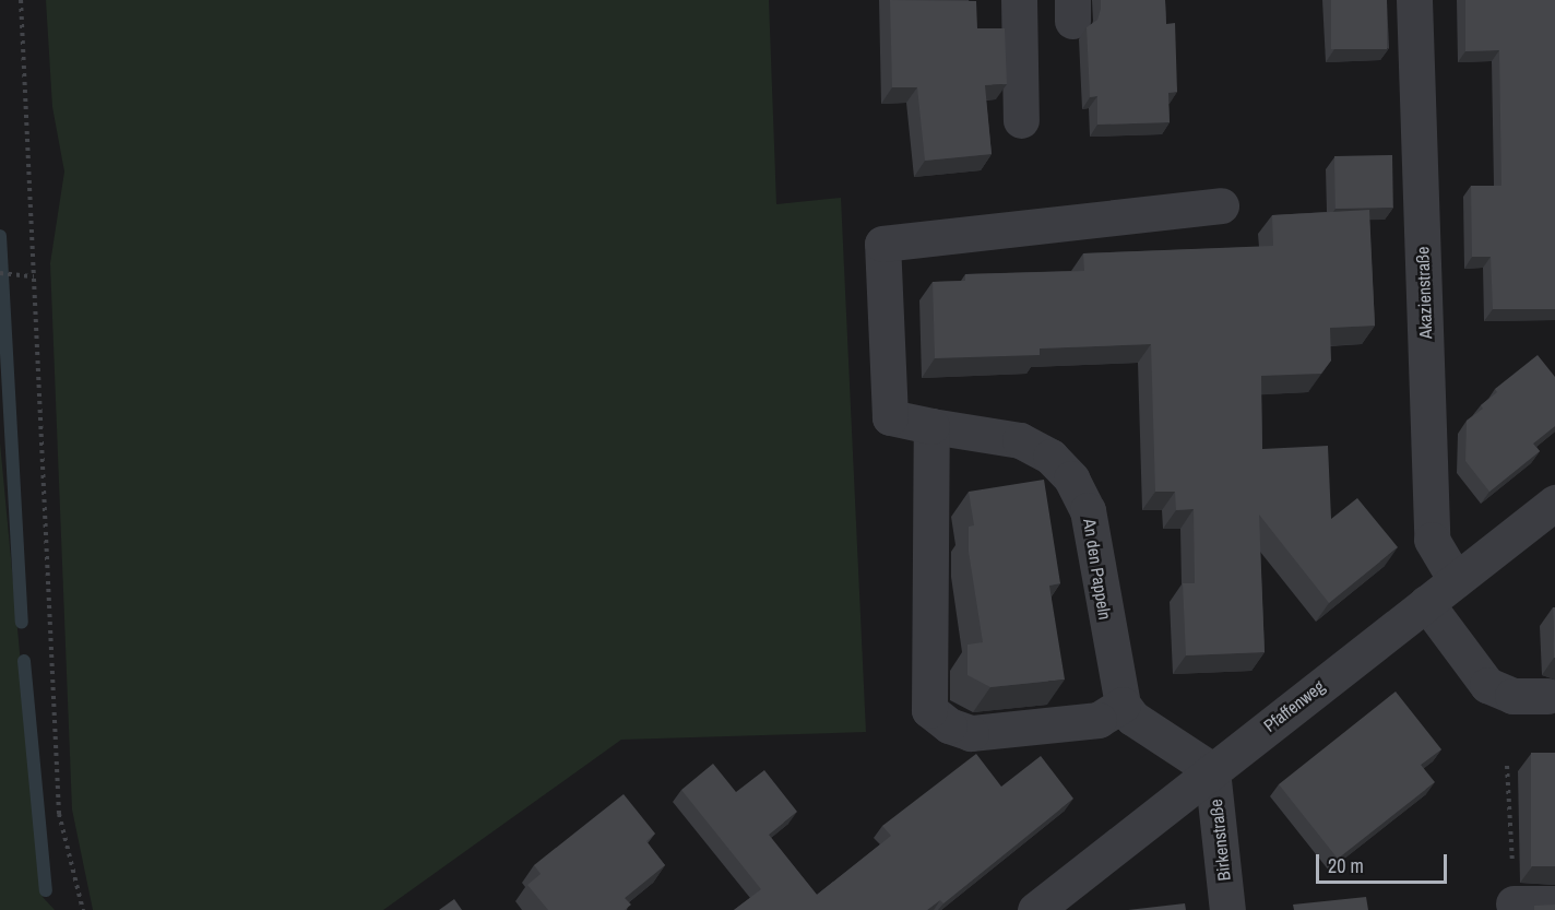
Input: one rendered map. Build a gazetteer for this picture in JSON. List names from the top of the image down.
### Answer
{
  "streets": {
    "street": [
      "Akazienstraße",
      "An den Pappeln",
      "Pfaffenweg",
      "Birkenstraße"
    ]
  },
  "crossings": [
    ["Akazienstraße", "Pfaffenweg"],
    ["Pfaffenweg", "Birkenstraße"]
  ],
  "scale_bar": "20 m"
}
